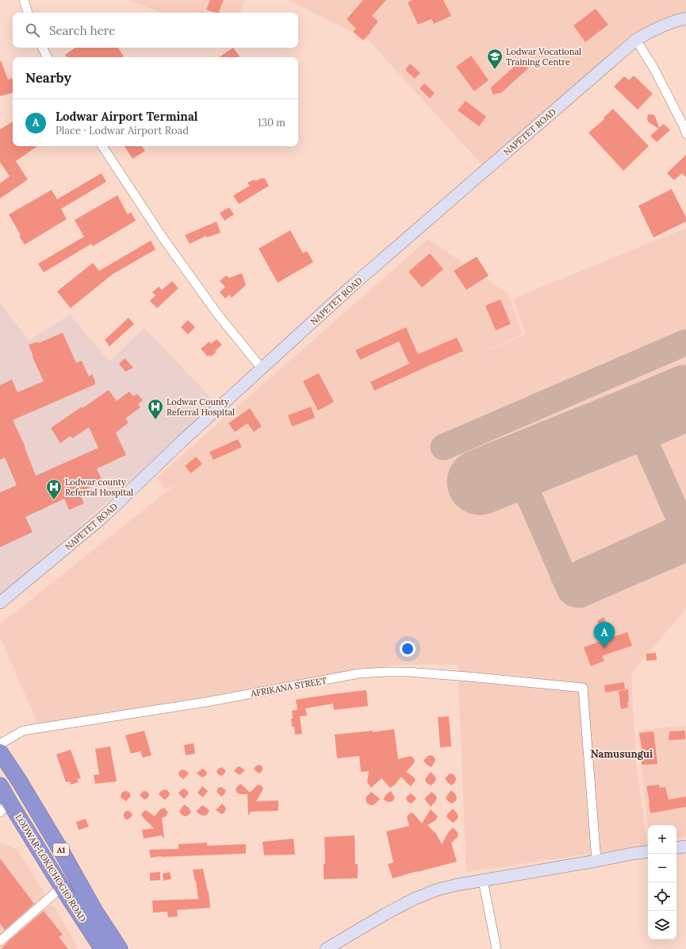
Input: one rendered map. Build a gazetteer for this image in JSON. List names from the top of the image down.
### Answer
{
  "streets": {
    "highway": ["A1", "LODWAR-LOKICHOGIO ROAD"],
    "main road": ["NAPETET ROAD"],
    "street": ["AFRIKANA STREET"]
  },
  "districts": ["Namusungui"],
  "places": {
    "school or university": ["Lodwar Vocational Training Centre"],
    "hospital": ["Lodwar County Referral Hospital", "Lodwar county Referral Hospital"]
  },
  "page": {
    "search": "Search here",
    "heading": "Nearby",
    "list": [
      {
        "mark": "A",
        "name": "Lodwar Airport Terminal",
        "note": "Place · Lodwar Airport Road",
        "value": "130 m"
      }
    ],
    "pins": "A",
    "map_buttons": ["+", "−"]
  }
}
